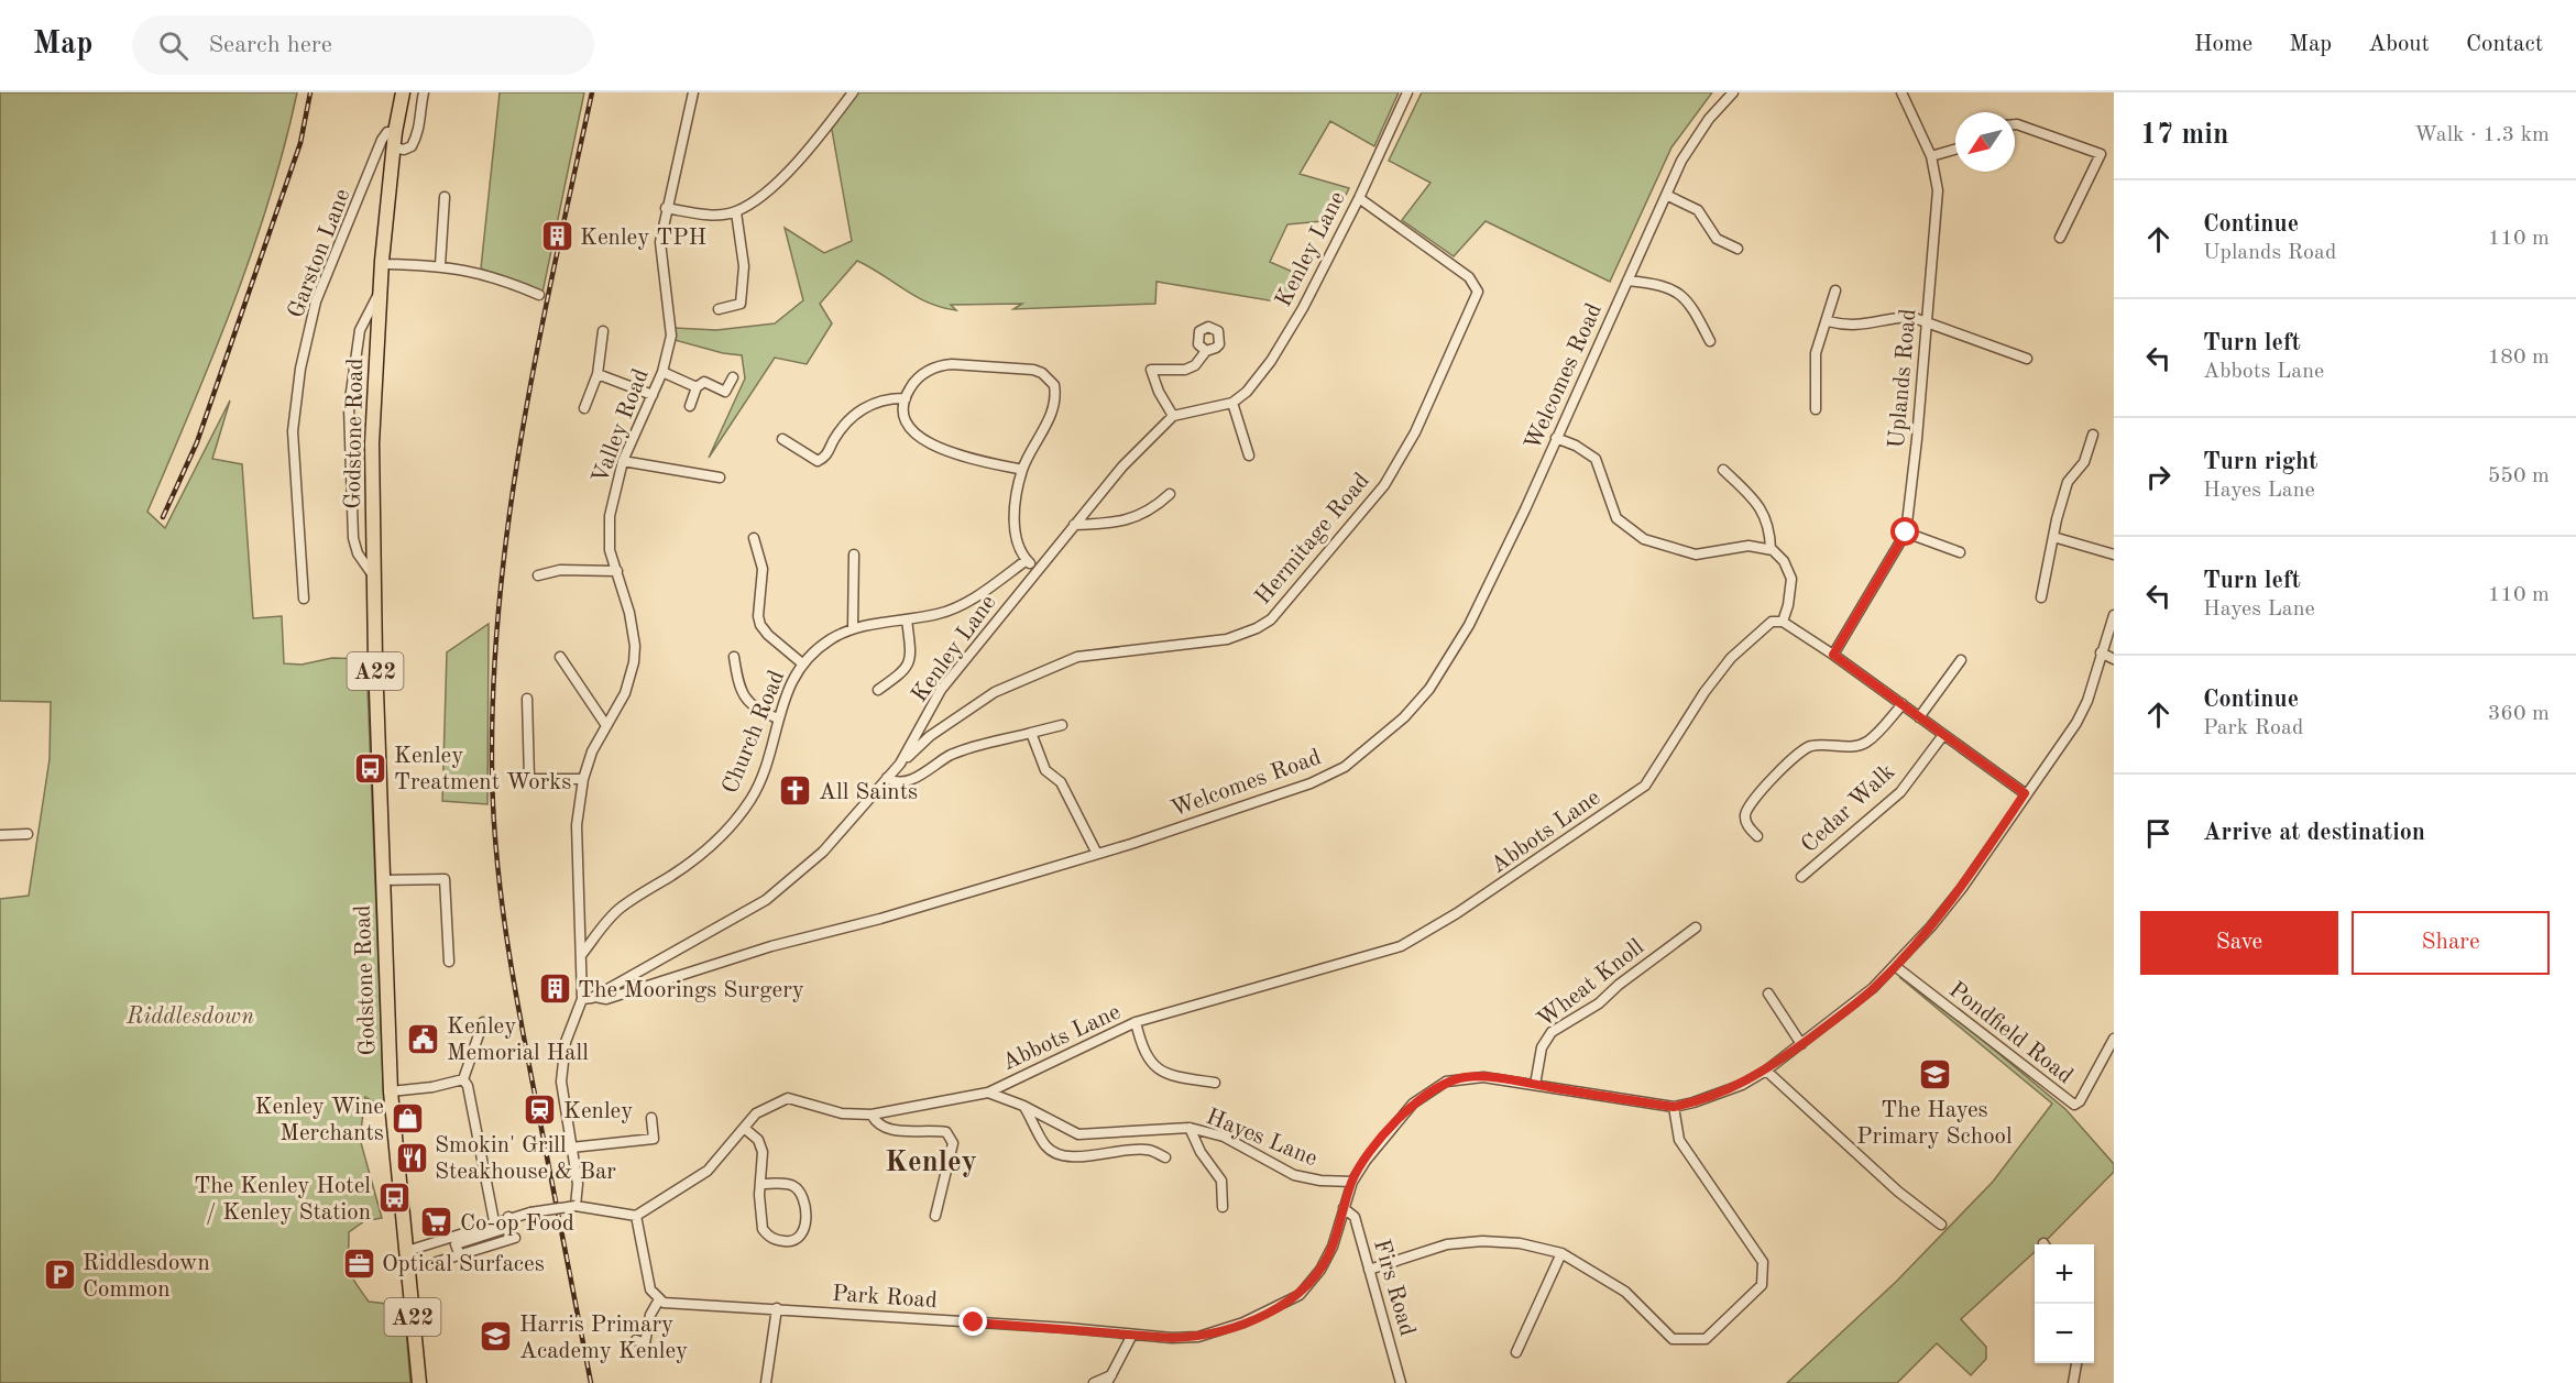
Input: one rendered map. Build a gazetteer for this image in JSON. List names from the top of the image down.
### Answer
{
  "streets": {
    "highway": ["Godstone Road", "A22"],
    "street": [
      "Kenley Lane",
      "Garston Lane",
      "Welcomes Road",
      "Uplands Road",
      "Valley Road",
      "Hermitage Road",
      "Church Road",
      "Cedar Walk",
      "Abbots Lane",
      "Wheat Knoll",
      "Pondfield Road",
      "Hayes Lane",
      "Firs Road",
      "Park Road"
    ]
  },
  "crossings": [
    ["Kenley Lane", "Welcomes Road"],
    ["Kenley Lane", "Valley Road"],
    ["Kenley Lane", "Hermitage Road"],
    ["Garston Lane", "Godstone Road"],
    ["Valley Road", "Church Road"],
    ["Abbots Lane", "Hayes Lane"],
    ["Hayes Lane", "Park Road"],
    ["Firs Road", "Park Road"]
  ],
  "districts": ["Kenley"],
  "parks": ["Riddlesdown"],
  "places": {
    "building": ["Kenley TPH", "The Moorings Surgery"],
    "bus stop": ["Kenley Treatment Works", "The Kenley Hotel / Kenley Station"],
    "church": ["All Saints"],
    "public building": ["Kenley Memorial Hall"],
    "school or university": ["The Hayes Primary School", "Harris Primary Academy Kenley"],
    "station": ["Kenley"],
    "shop": ["Kenley Wine Merchants"],
    "restaurant": ["Smokin' Grill Steakhouse & Bar"],
    "supermarket": ["Co-op Food"],
    "office": ["Optical Surfaces"],
    "parking": ["Riddlesdown Common"]
  },
  "north": "bottom left",
  "page": {
    "header": "Map",
    "search": "Search here",
    "nav": [
      "Home",
      "Map",
      "About",
      "Contact"
    ],
    "heading": ["17 min", "Walk · 1.3 km"],
    "list": [
      ["Continue", "Uplands Road", "110 m"],
      ["Turn left", "Abbots Lane", "180 m"],
      ["Turn right", "Hayes Lane", "550 m"],
      ["Turn left", "Hayes Lane", "110 m"],
      ["Continue", "Park Road", "360 m"],
      "Arrive at destination"
    ],
    "buttons": ["Save", "Share"],
    "map_buttons": ["+", "−"]
  }
}
